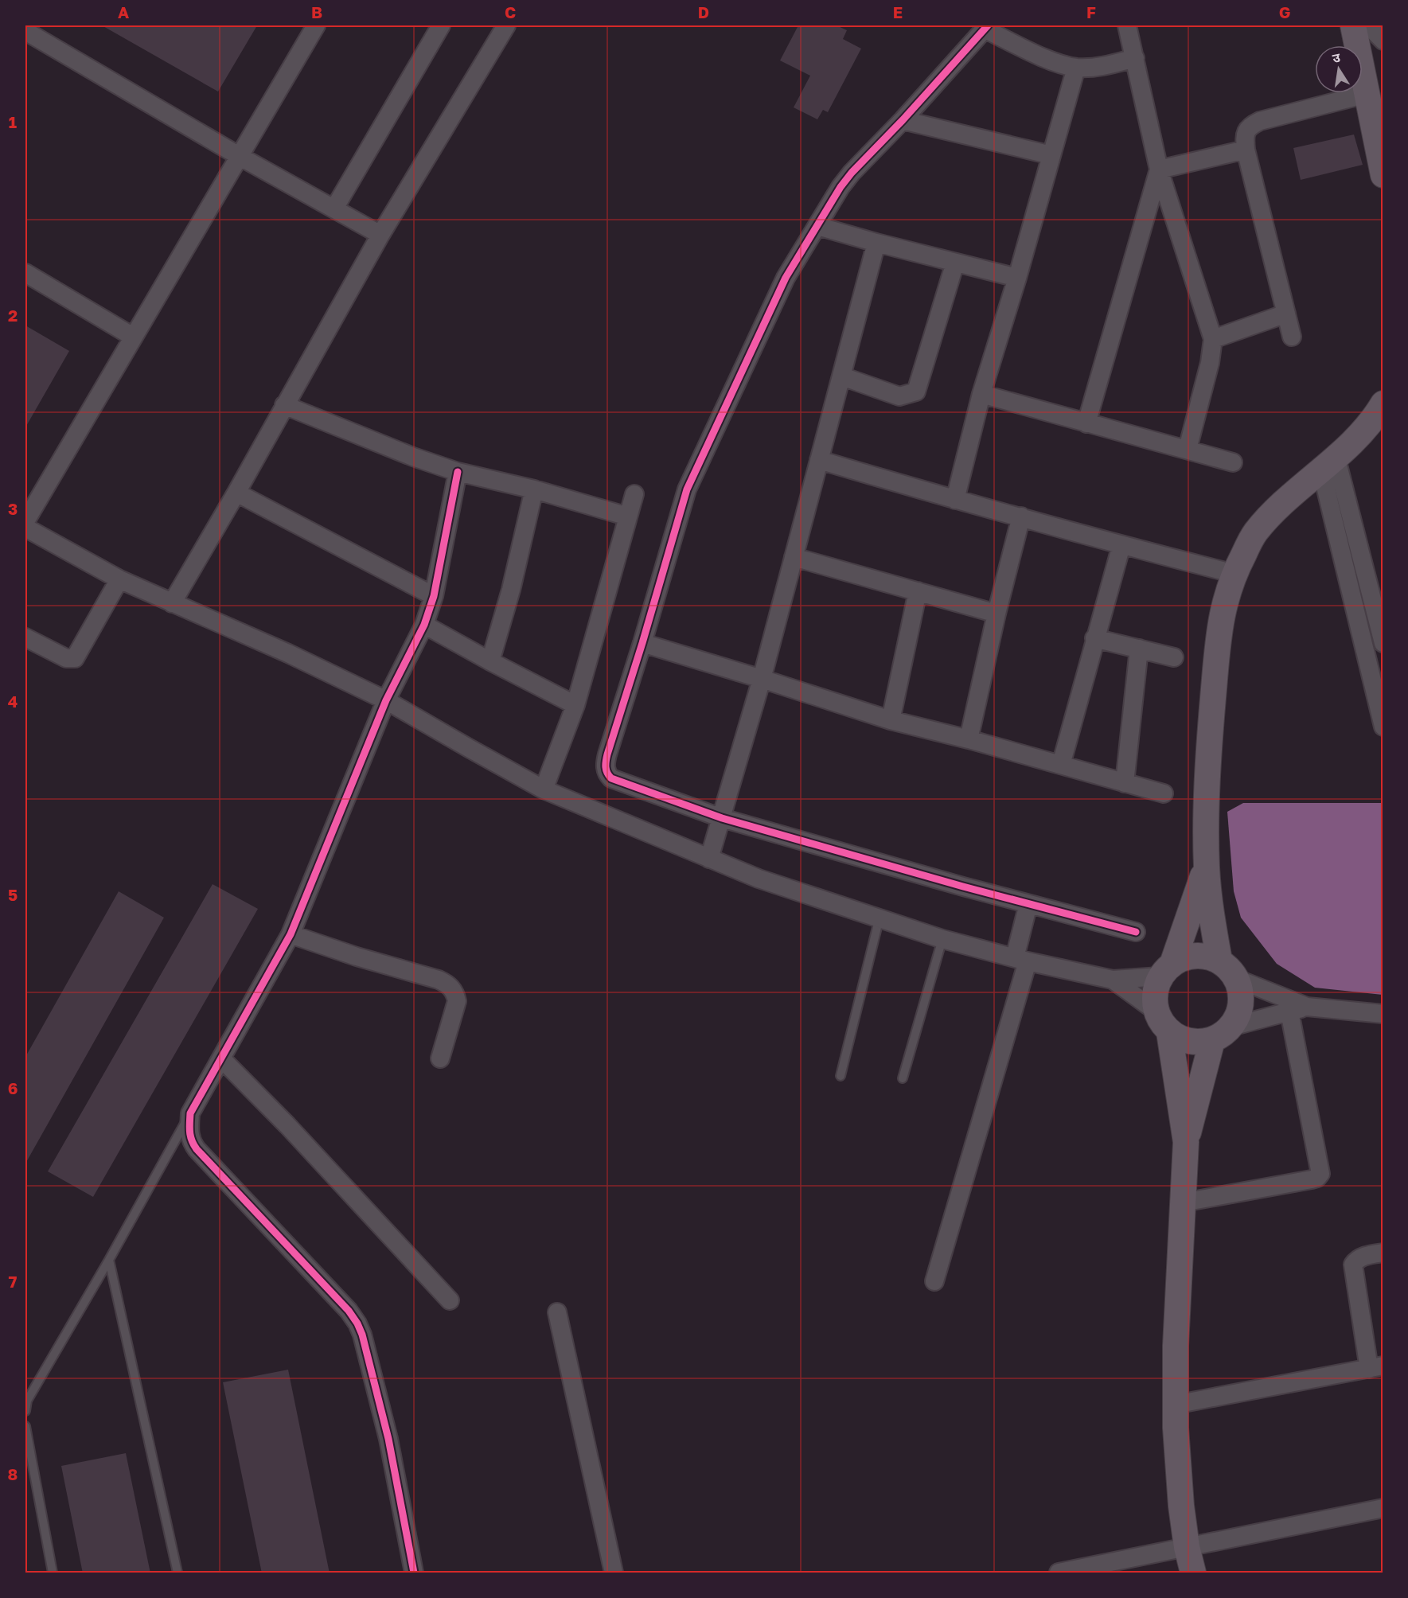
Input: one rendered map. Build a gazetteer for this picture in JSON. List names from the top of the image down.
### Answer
{
  "north": "top",
  "grid": {
    "columns": [
      "A",
      "B",
      "C",
      "D",
      "E",
      "F",
      "G"
    ],
    "rows": [
      "1",
      "2",
      "3",
      "4",
      "5",
      "6",
      "7",
      "8"
    ]
  }
}
